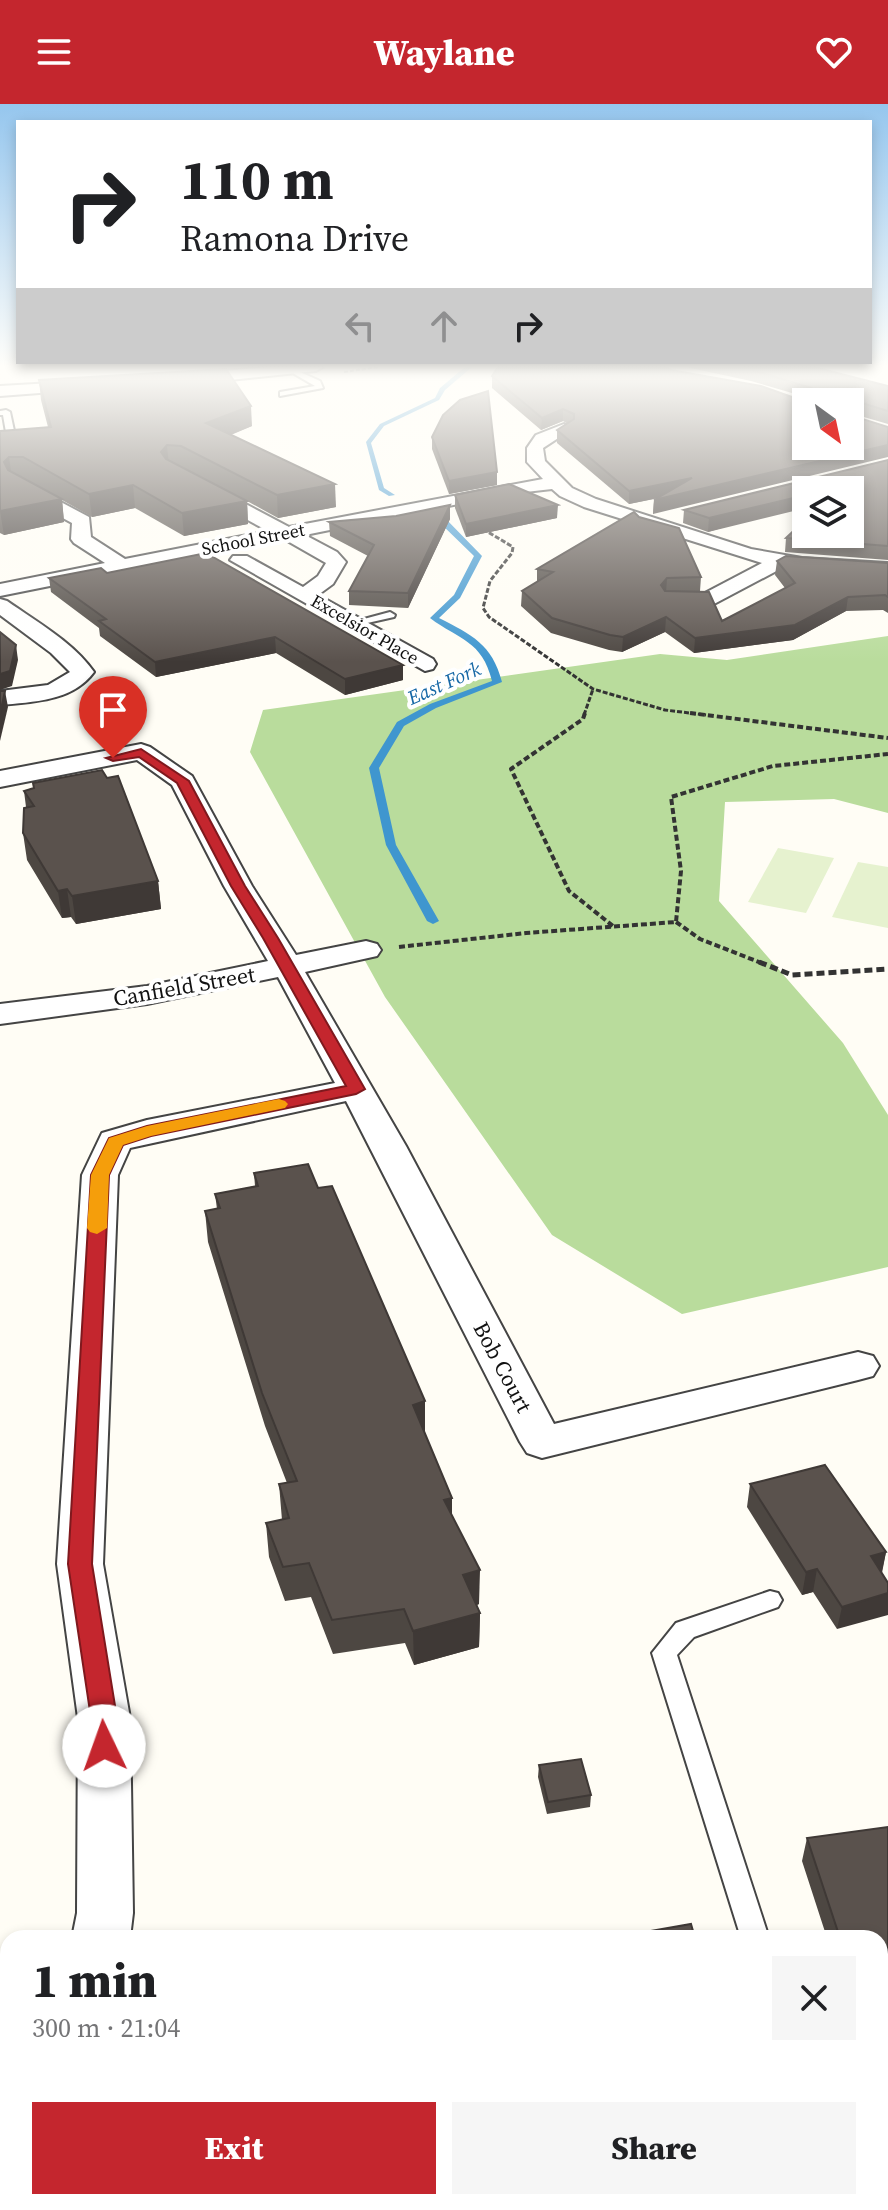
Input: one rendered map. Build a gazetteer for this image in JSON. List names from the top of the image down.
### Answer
{
  "streets": {
    "street": [
      "School Street",
      "Excelsior Place",
      "Canfield Street",
      "Bob Court"
    ]
  },
  "crossings": [
    ["School Street", "Excelsior Place"],
    ["Canfield Street", "Bob Court"]
  ],
  "water": ["East Fork"],
  "north": "bottom right",
  "page": {
    "header": "Waylane",
    "turn": ["110 m", "Ramona Drive"],
    "heading": ["1 min", "300 m · 21:04"],
    "buttons": ["Exit", "Share"]
  }
}
